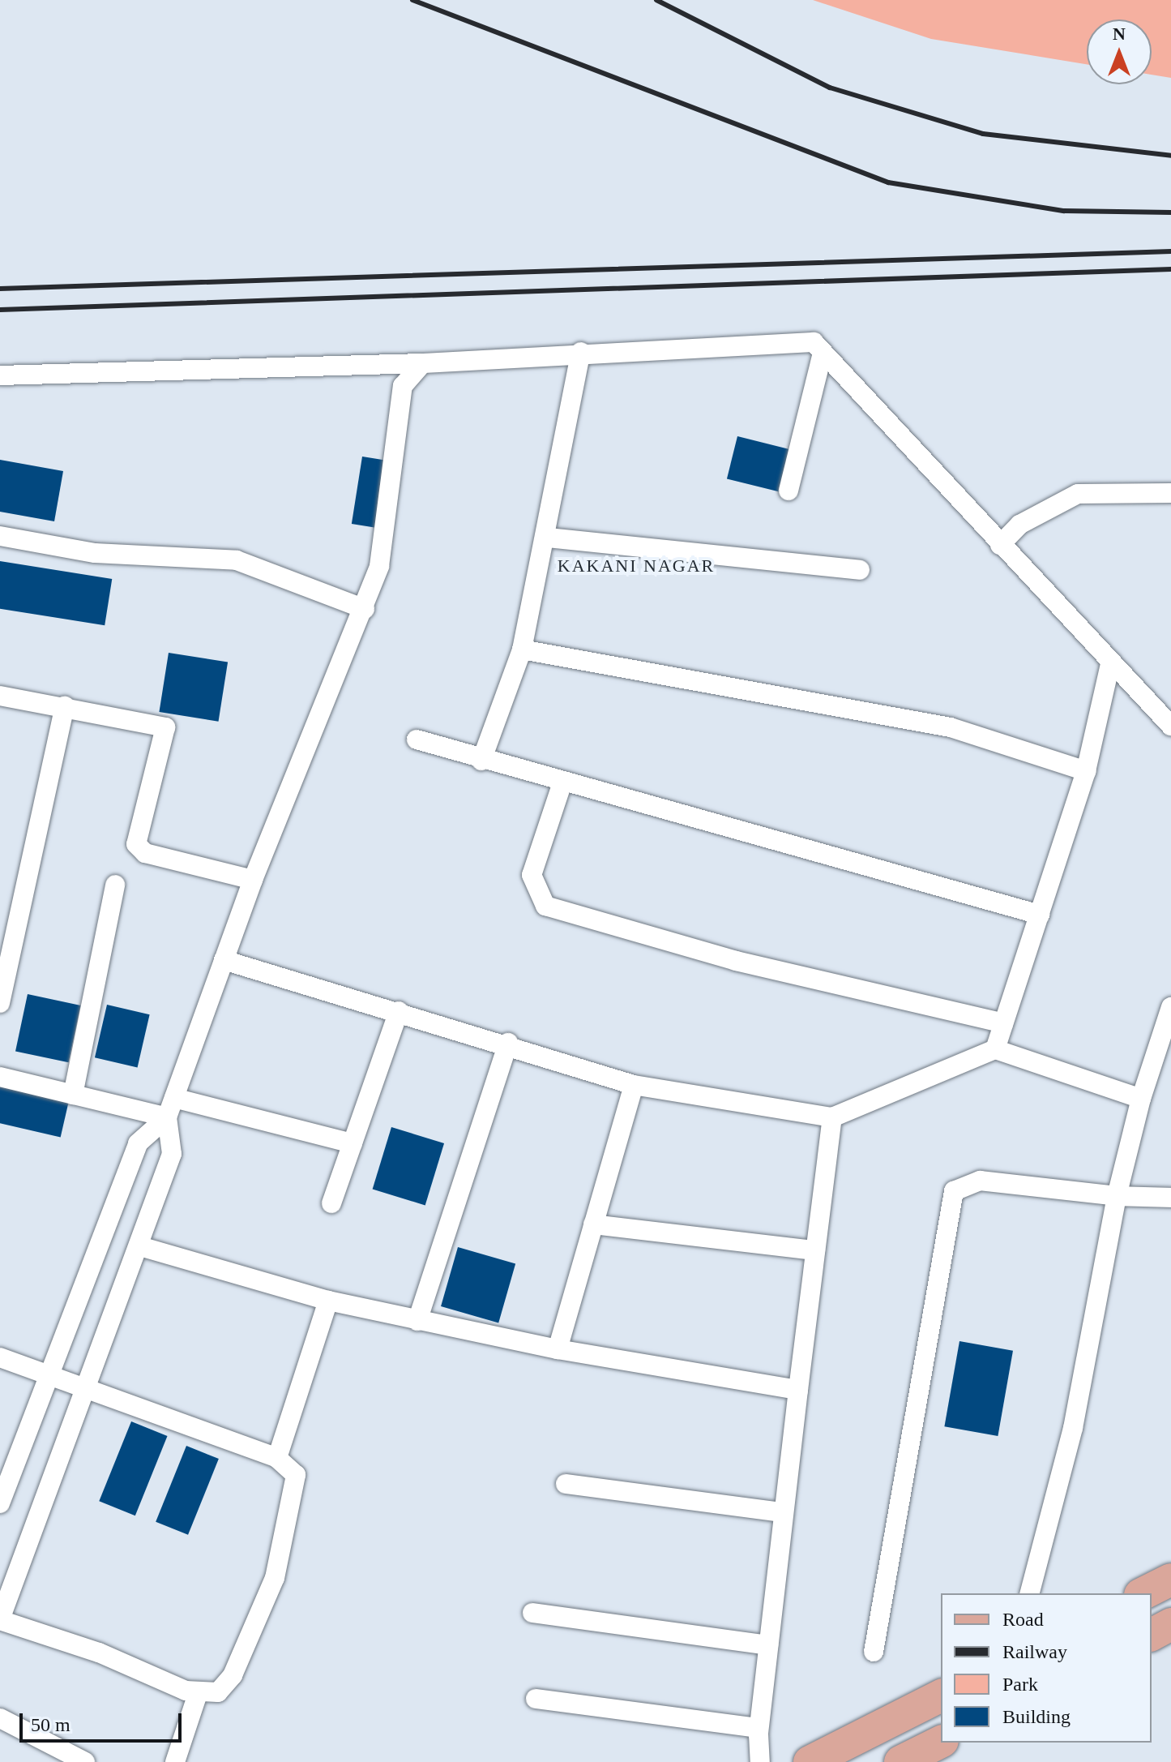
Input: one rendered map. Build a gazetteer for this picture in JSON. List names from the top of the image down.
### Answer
{
  "districts": ["KAKANI NAGAR"],
  "legend": [
    "Road",
    "Railway",
    "Park",
    "Building"
  ],
  "scale_bar": "50 m",
  "north": "top"
}
